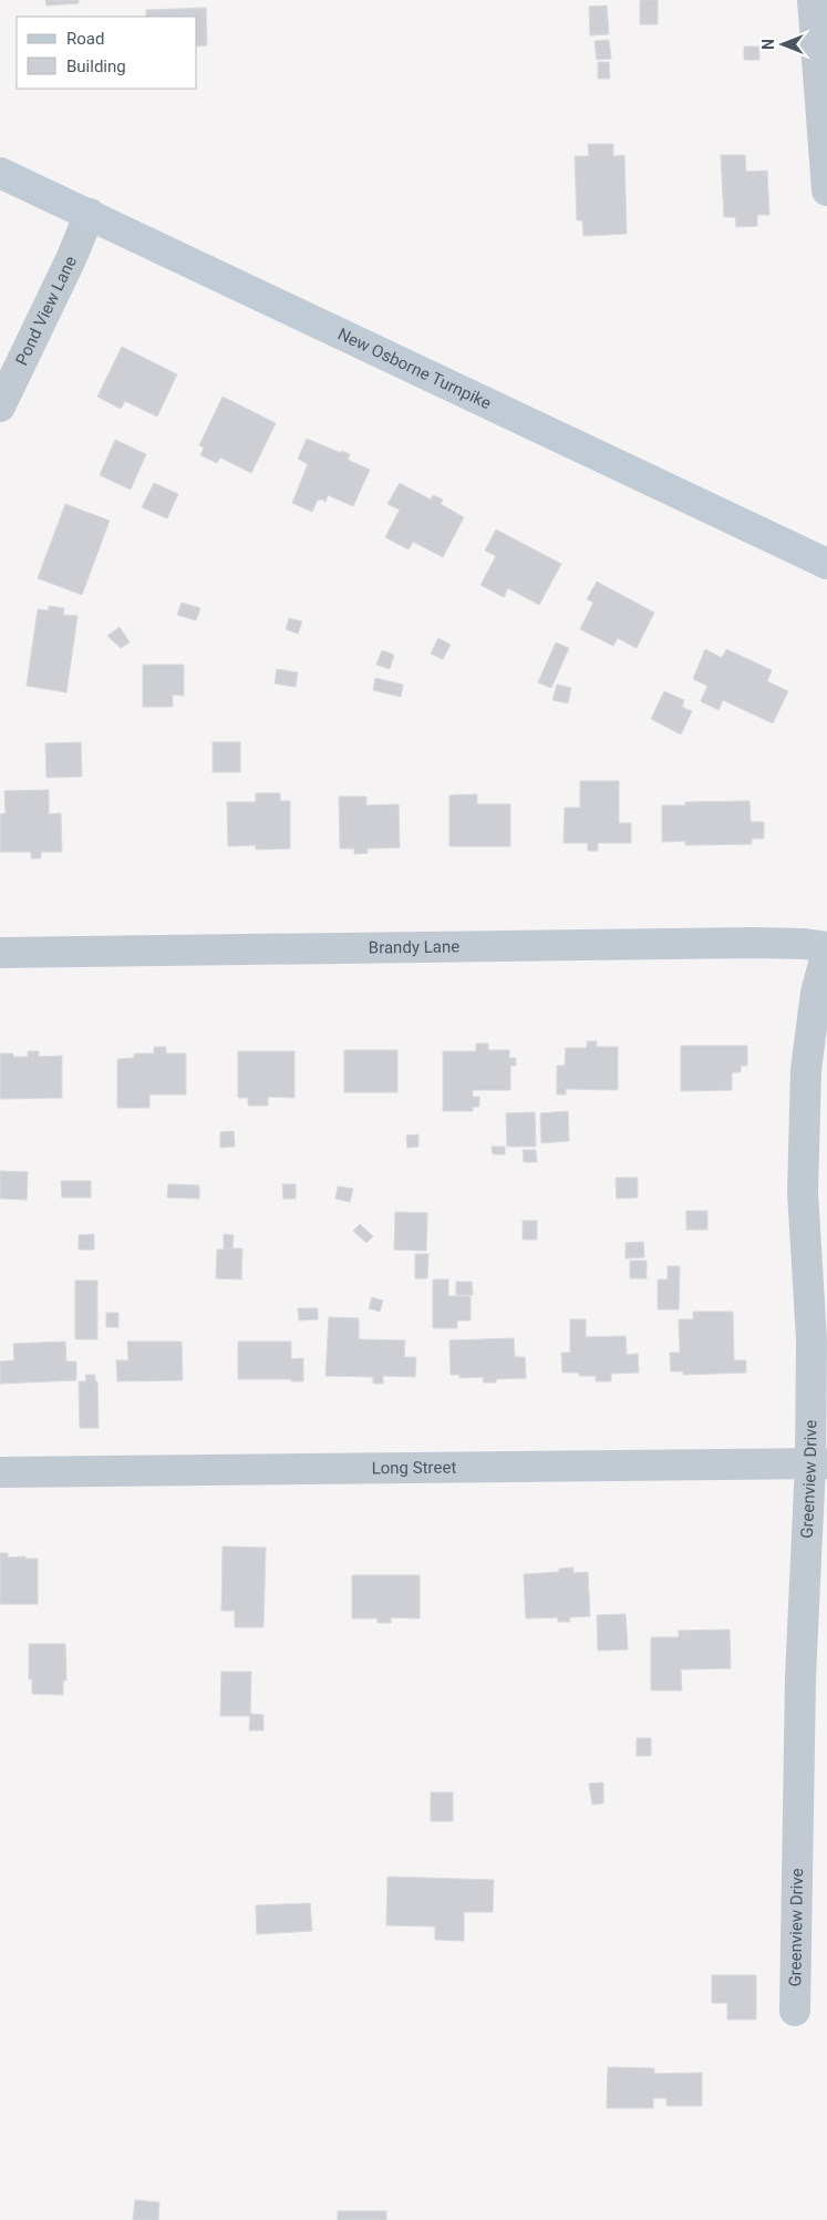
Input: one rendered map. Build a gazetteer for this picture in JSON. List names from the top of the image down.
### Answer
{
  "streets": {
    "street": [
      "Pond View Lane",
      "New Osborne Turnpike",
      "Brandy Lane",
      "Long Street",
      "Greenview Drive"
    ]
  },
  "crossings": [
    ["Pond View Lane", "New Osborne Turnpike"],
    ["Brandy Lane", "Greenview Drive"],
    ["Long Street", "Greenview Drive"]
  ],
  "legend": ["Road", "Building"],
  "north": "left"
}
